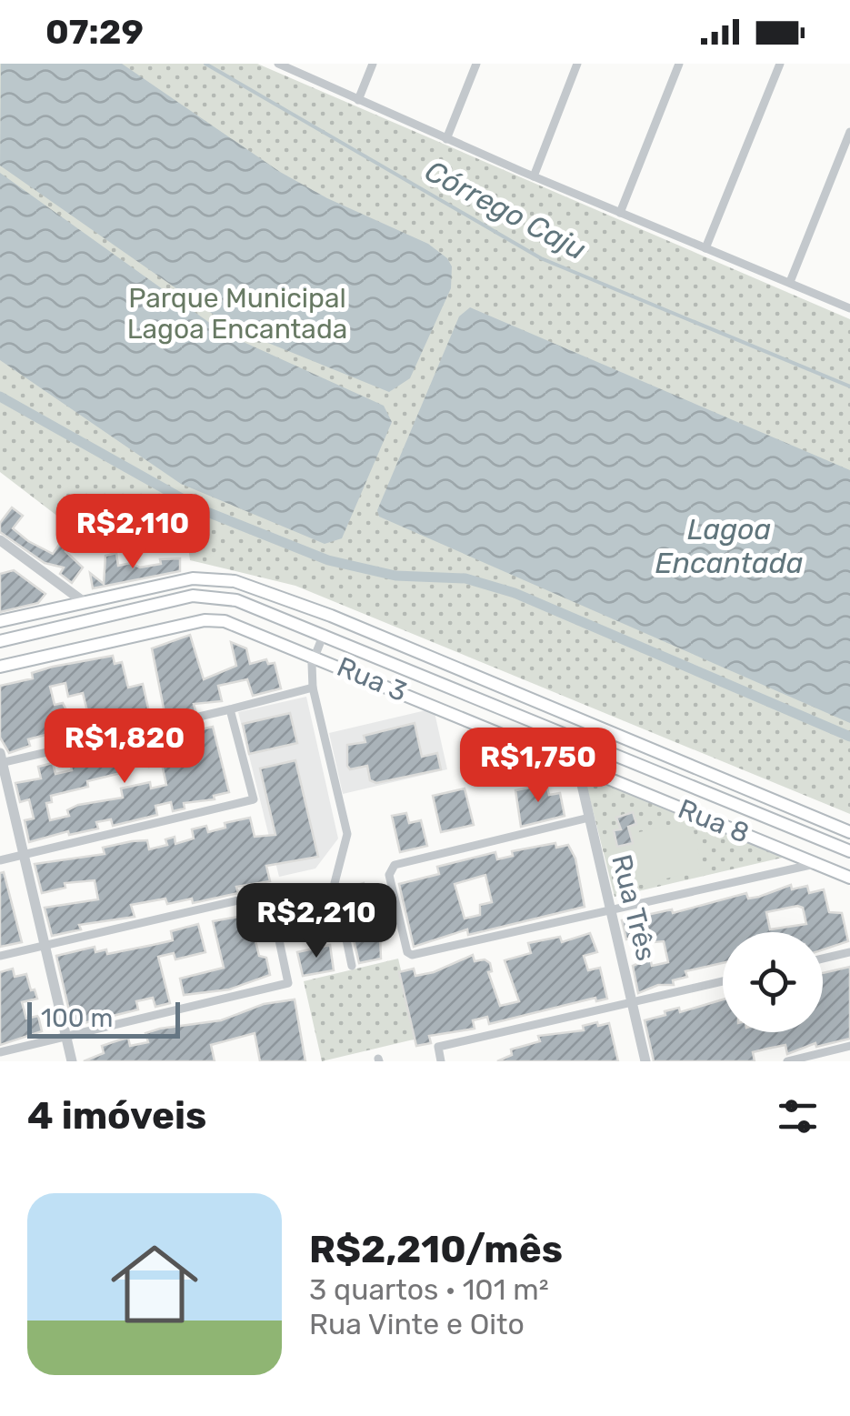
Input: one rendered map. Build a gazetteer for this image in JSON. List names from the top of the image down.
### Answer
{
  "streets": {
    "main road": ["Rua 3", "Rua 8"],
    "street": ["Rua Três"]
  },
  "crossings": [
    ["Rua 3", "Rua 8"],
    ["Rua 3", "Rua Três"],
    ["Rua 8", "Rua Três"]
  ],
  "water": ["Córrego Caju", "Lagoa Encantada"],
  "parks": ["Parque Municipal Lagoa Encantada"],
  "scale_bar": "100 m",
  "page": {
    "status": "07:29",
    "price": [
      "R$2,110",
      "R$1,820",
      "R$1,750",
      "R$2,210"
    ],
    "scale": "100 m",
    "heading": "4 imóveis",
    "list": [
      {
        "name": "R$2,210/mês",
        "note": "3 quartos · 101 m² · Rua Vinte e Oito"
      }
    ]
  }
}
